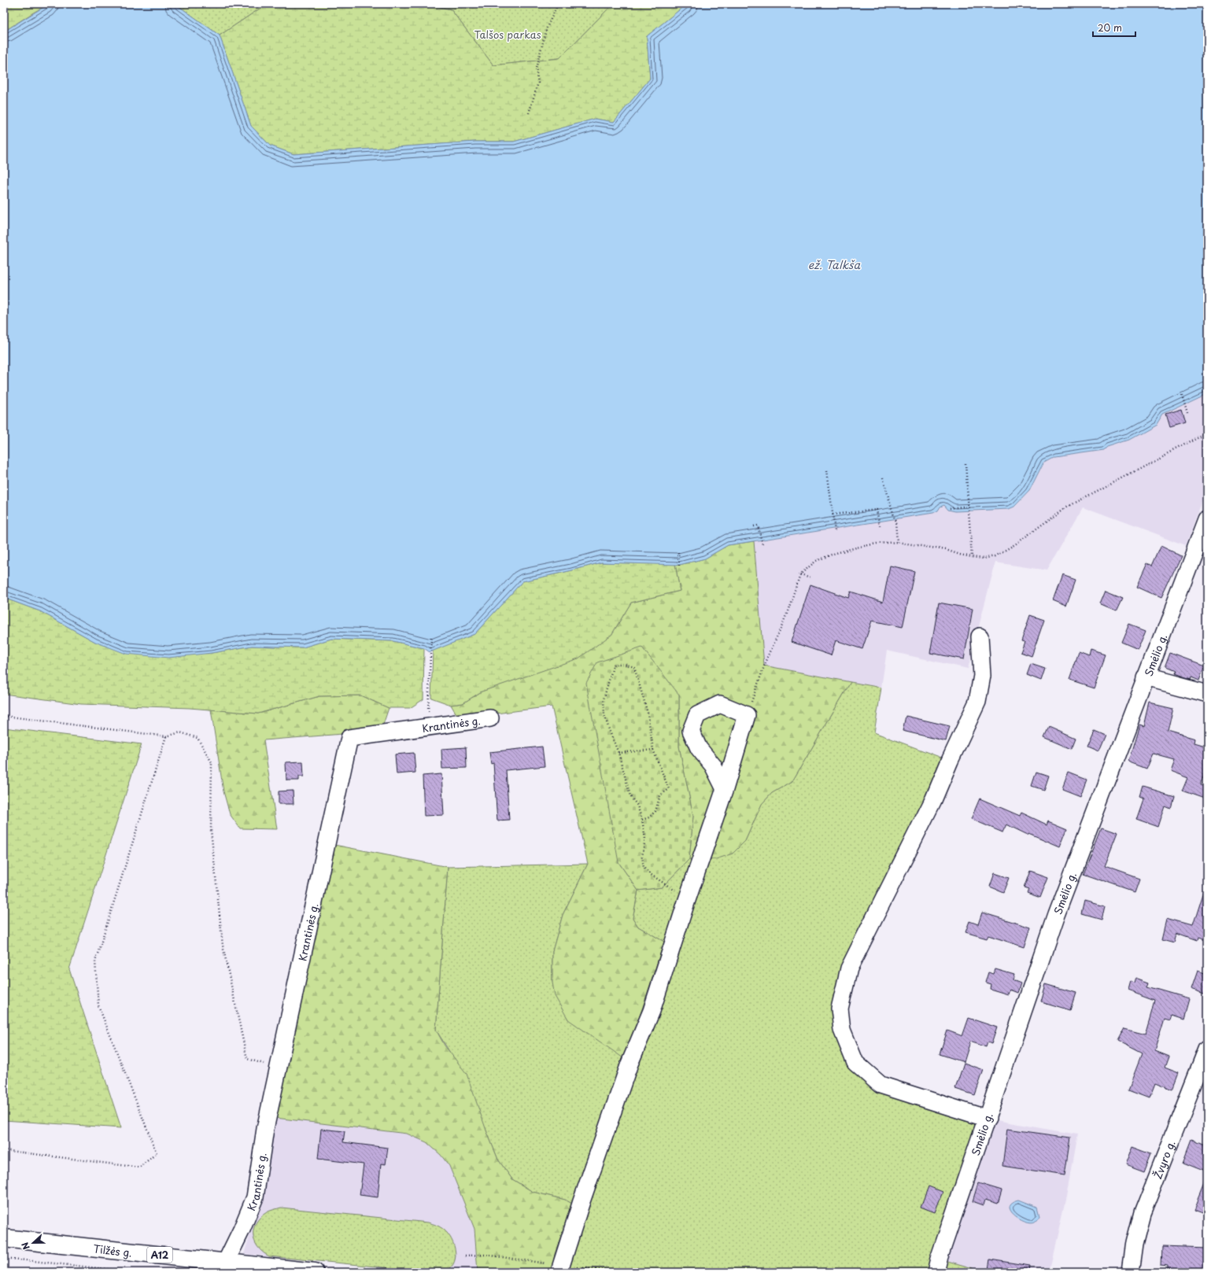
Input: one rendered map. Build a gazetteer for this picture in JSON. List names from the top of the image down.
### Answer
{
  "streets": {
    "highway": ["Tilžės g.", "A12"],
    "street": ["Smėlio g.", "Krantinės g.", "Žvyro g."]
  },
  "crossings": [
    ["Krantinės g.", "Tilžės g."]
  ],
  "water": ["ež. Talkša"],
  "parks": ["Talšos parkas"],
  "scale_bar": "20 m",
  "north": "left"
}
